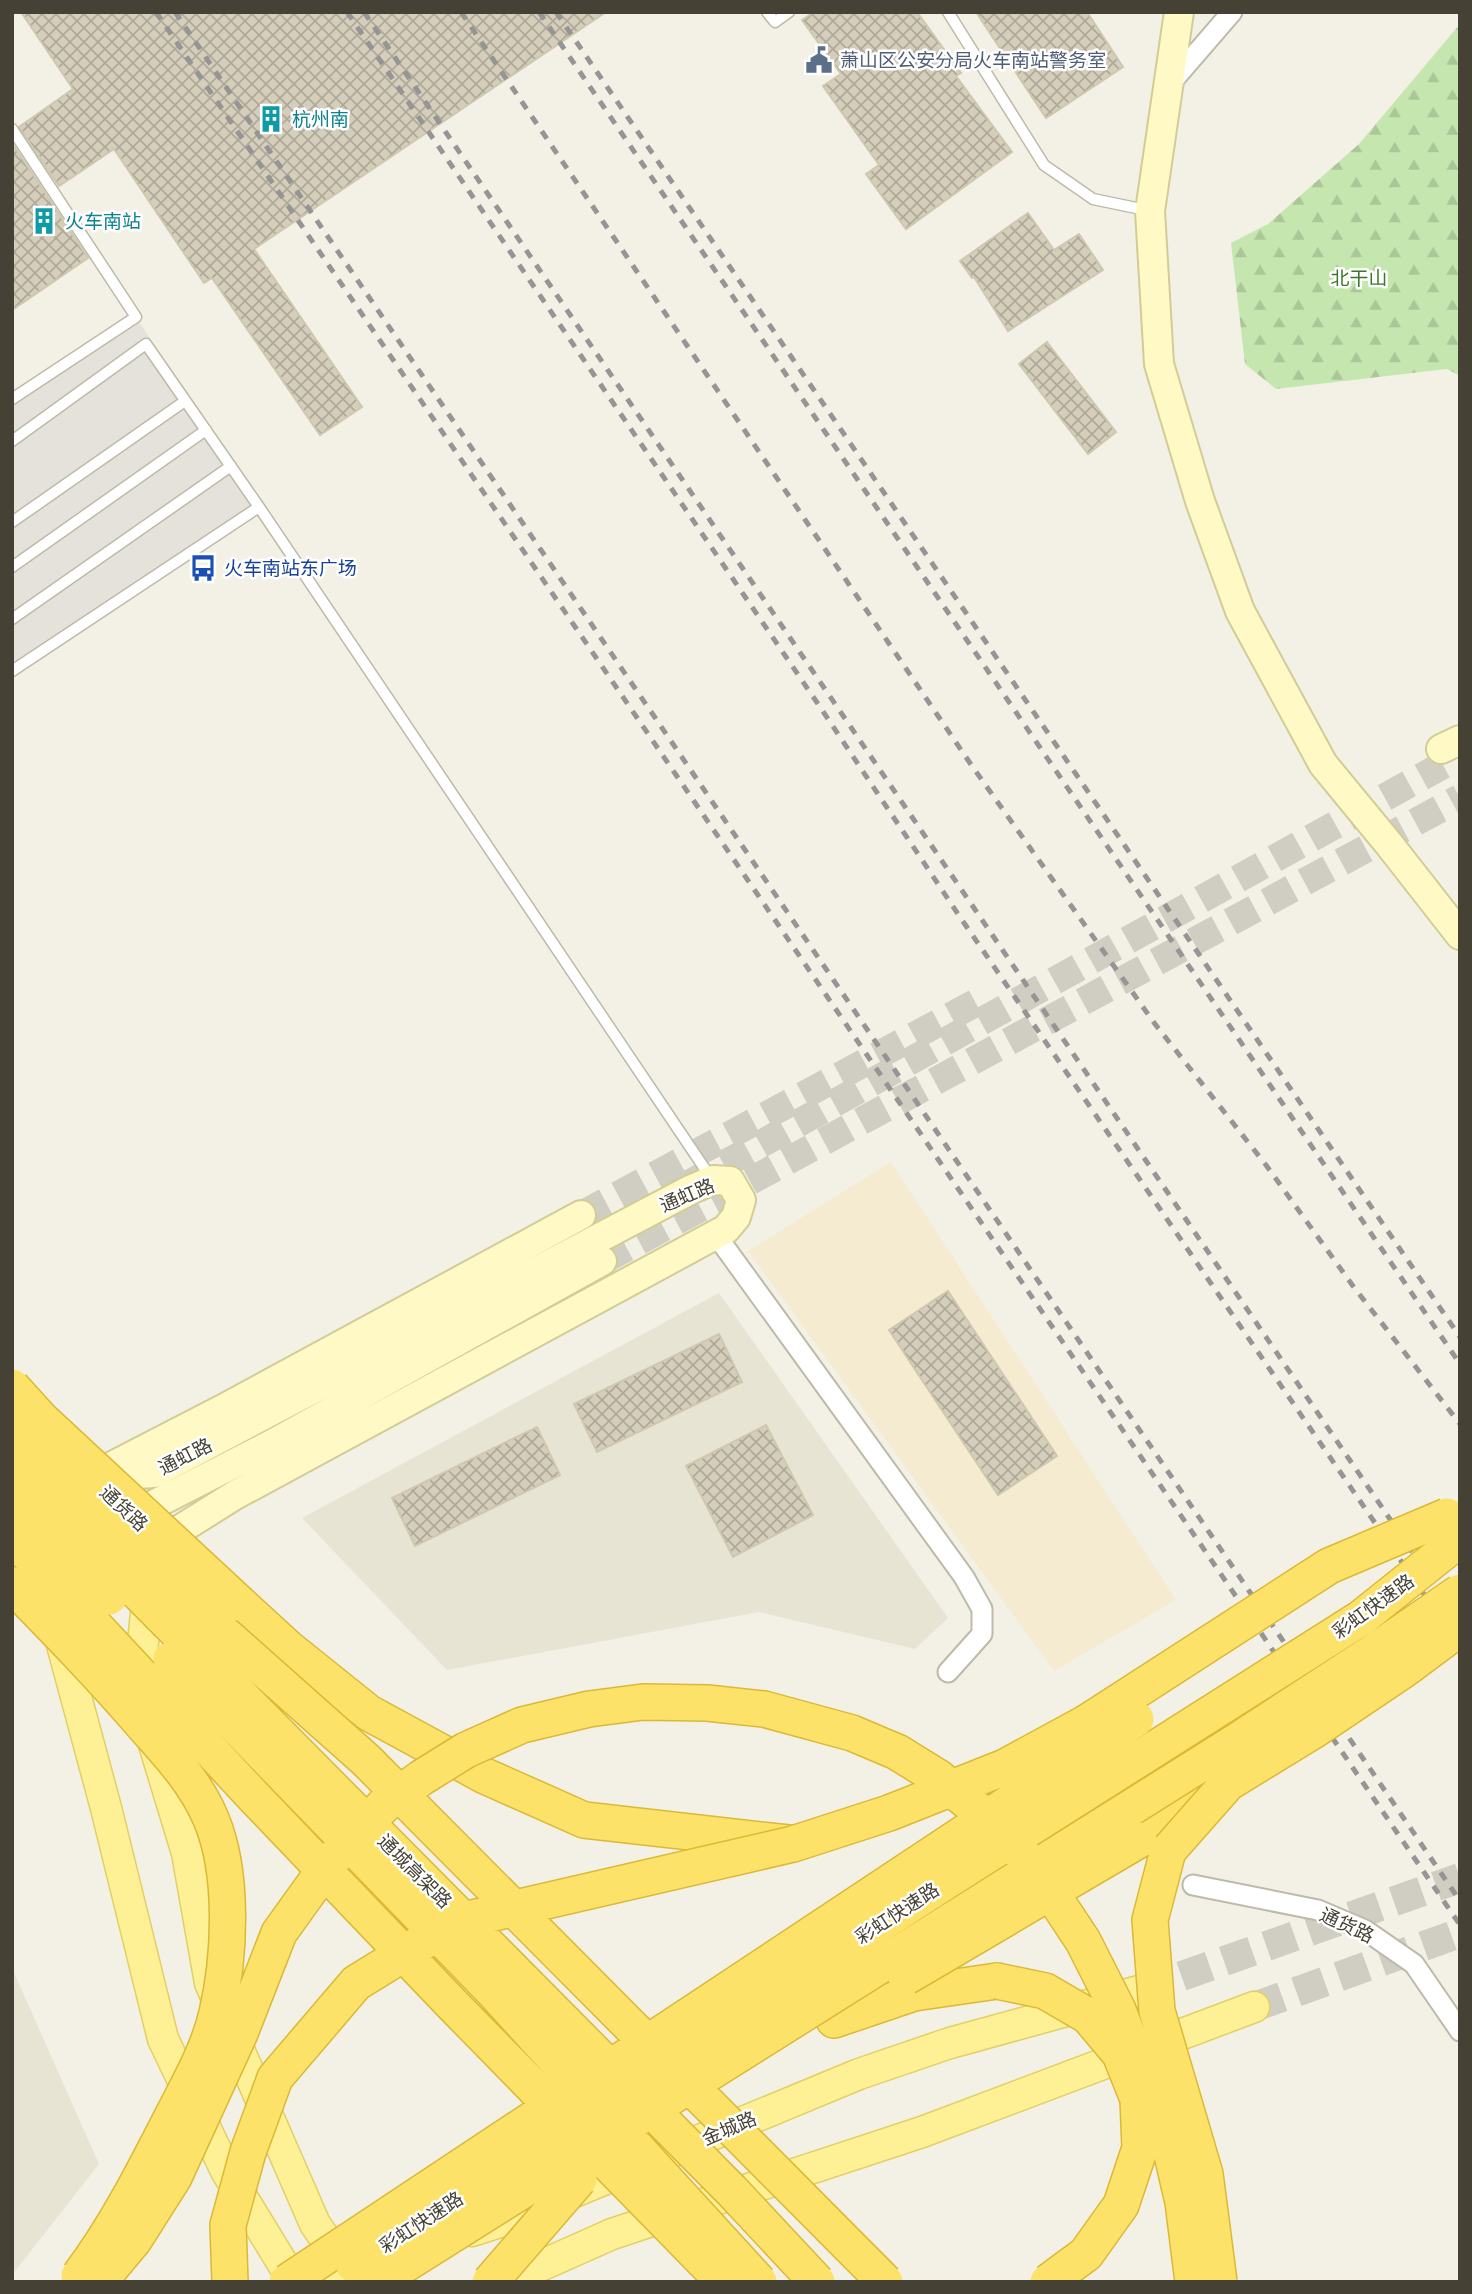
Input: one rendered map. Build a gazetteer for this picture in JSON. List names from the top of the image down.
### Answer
{
  "streets": {
    "highway": ["彩虹快速路", "通城高架路"],
    "main road": ["金城路"],
    "street": ["通虹路", "通货路"]
  },
  "crossings": [
    ["通虹路", "通货路"],
    ["彩虹快速路", "金城路"]
  ],
  "parks": ["北干山"],
  "places": {
    "public building": ["萧山区公安分局火车南站警务室"],
    "building": ["杭州南", "火车南站"],
    "bus stop": ["火车南站东广场"]
  }
}
